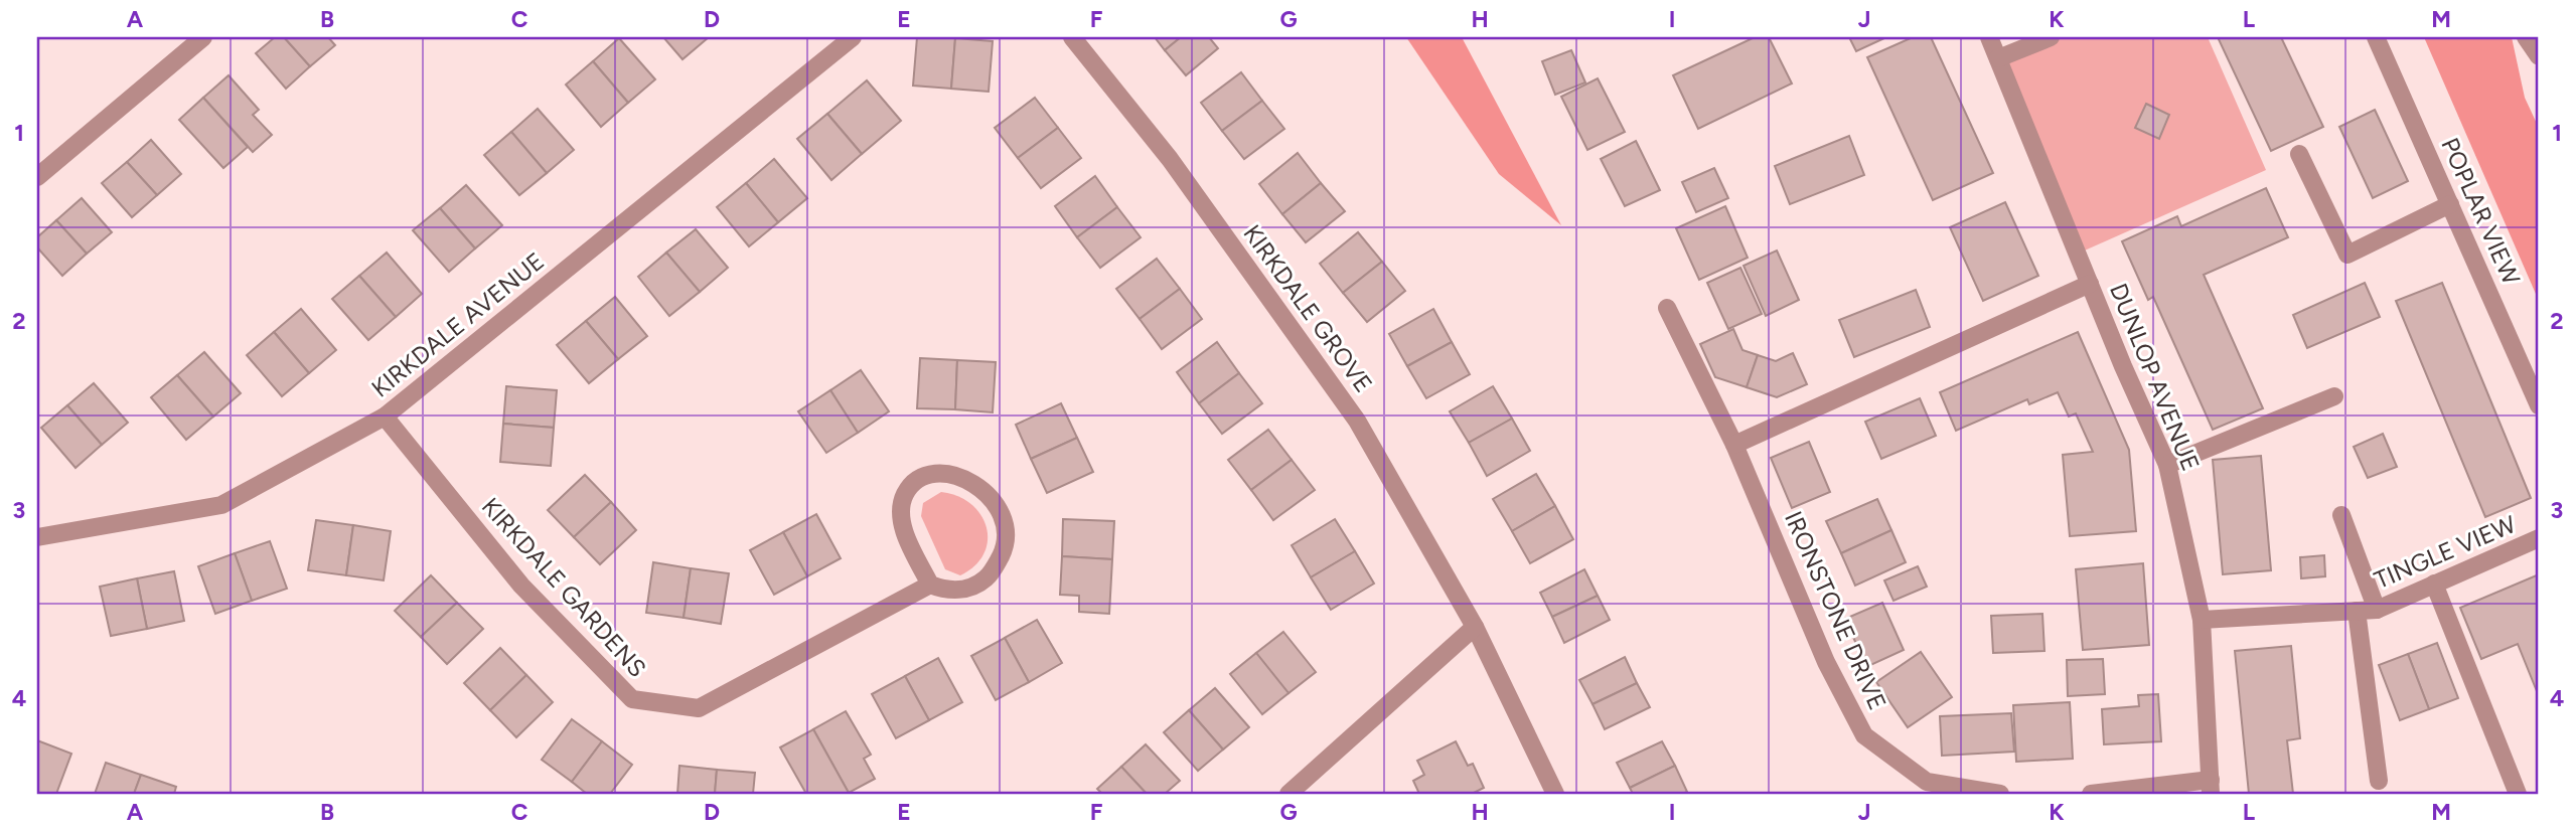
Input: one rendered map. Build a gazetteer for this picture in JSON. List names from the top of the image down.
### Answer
{
  "streets": {
    "street": [
      "POPLAR VIEW",
      "KIRKDALE GROVE",
      "KIRKDALE AVENUE",
      "DUNLOP AVENUE",
      "TINGLE VIEW",
      "KIRKDALE GARDENS",
      "IRONSTONE DRIVE"
    ]
  },
  "crossings": [
    ["KIRKDALE AVENUE", "KIRKDALE GARDENS"],
    ["DUNLOP AVENUE", "TINGLE VIEW"]
  ],
  "grid": {
    "columns": [
      "A",
      "B",
      "C",
      "D",
      "E",
      "F",
      "G",
      "H",
      "I",
      "J",
      "K",
      "L",
      "M"
    ],
    "rows": [
      "1",
      "2",
      "3",
      "4"
    ]
  }
}
